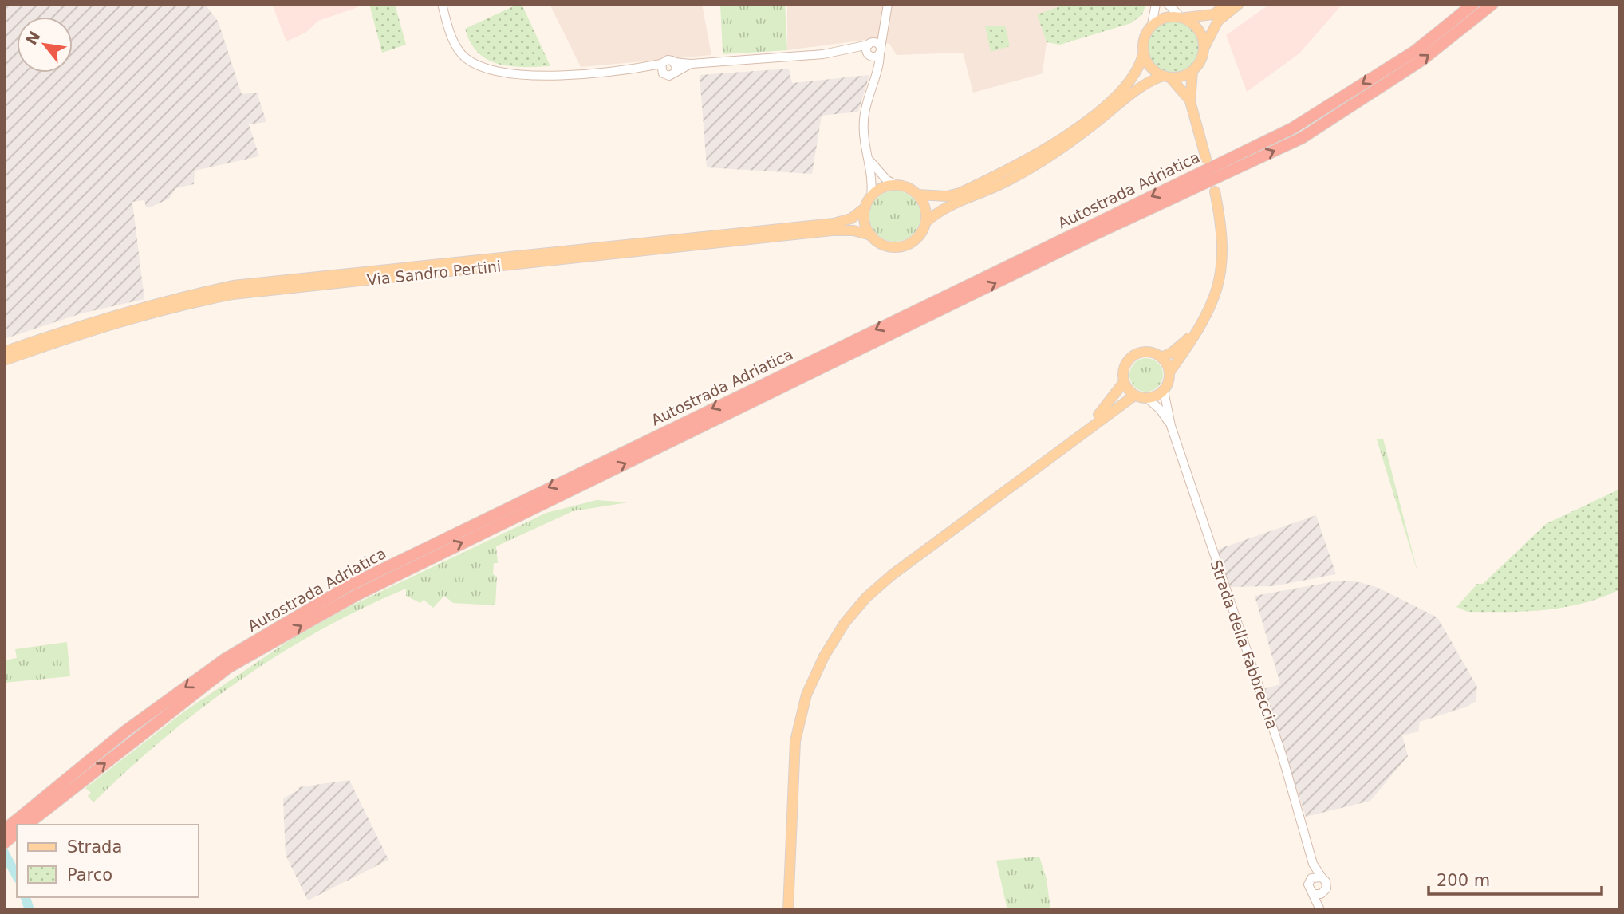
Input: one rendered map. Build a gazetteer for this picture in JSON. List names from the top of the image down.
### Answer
{
  "streets": {
    "highway": ["Autostrada Adriatica"],
    "main road": ["Via Sandro Pertini"],
    "street": ["Strada della Fabbreccia"]
  },
  "legend": ["Strada", "Parco"],
  "scale_bar": "200 m",
  "north": "top left"
}
